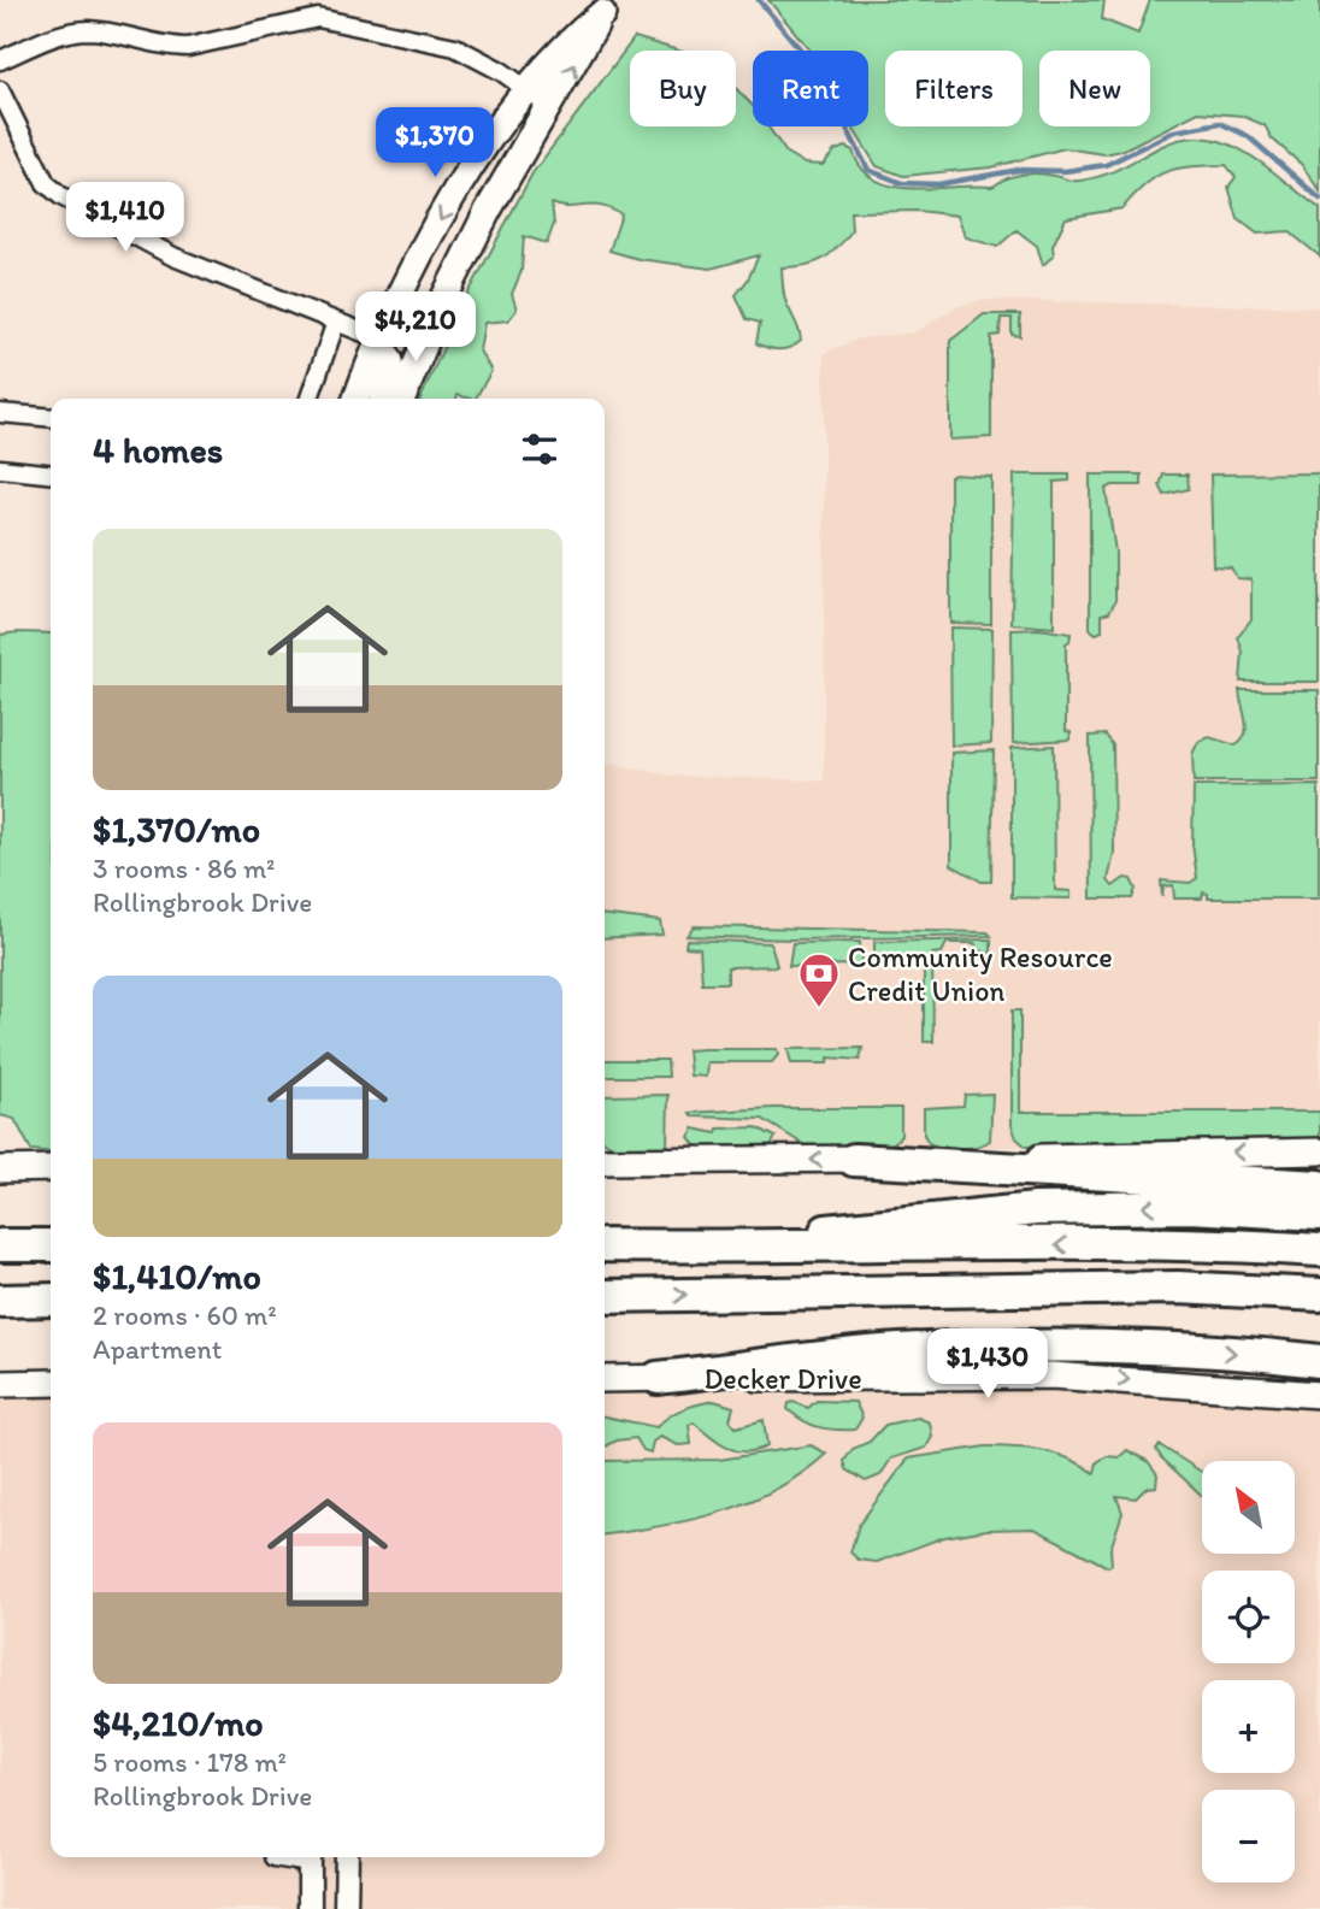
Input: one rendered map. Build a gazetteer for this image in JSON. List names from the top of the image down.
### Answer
{
  "streets": {
    "main road": ["Decker Drive"]
  },
  "places": {
    "bank": ["Community Resource Credit Union"]
  },
  "north": "top left",
  "page": {
    "chip": [
      "Buy",
      "Rent",
      "Filters",
      "New"
    ],
    "price": [
      "$1,370",
      "$1,410",
      "$4,210",
      "$1,430"
    ],
    "heading": "4 homes",
    "list": [
      {
        "name": "$1,370/mo",
        "note": "3 rooms · 86 m² · Rollingbrook Drive"
      },
      {
        "name": "$1,410/mo",
        "note": "2 rooms · 60 m² · Apartment"
      },
      {
        "name": "$4,210/mo",
        "note": "5 rooms · 178 m² · Rollingbrook Drive"
      }
    ],
    "map_buttons": ["+", "−"]
  }
}
